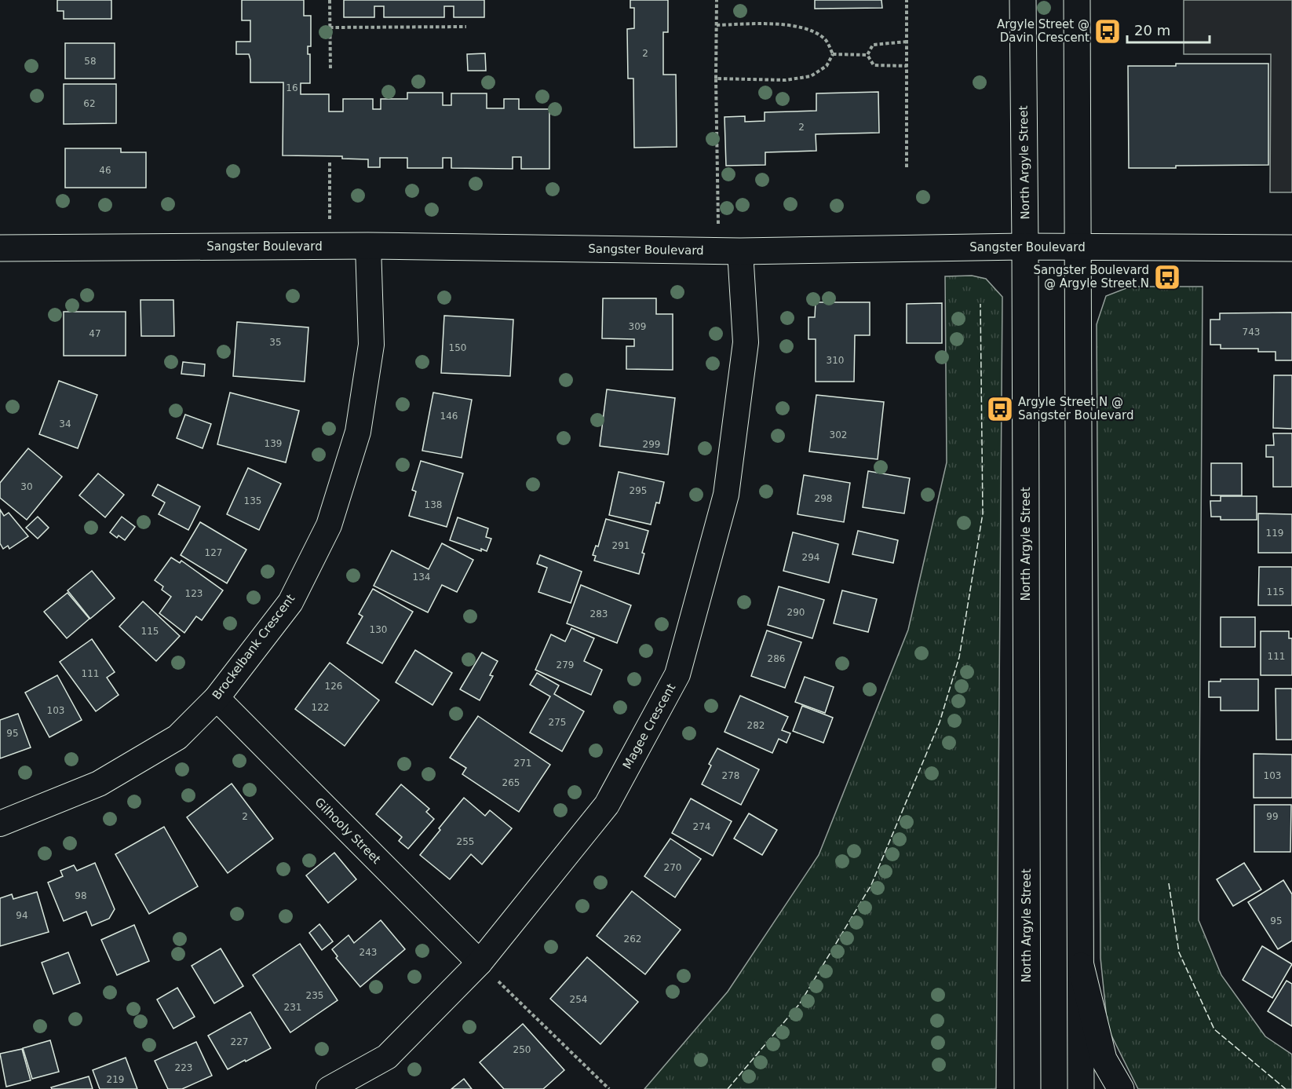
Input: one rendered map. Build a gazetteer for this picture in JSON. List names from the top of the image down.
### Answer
{
  "streets": {
    "main road": ["North Argyle Street", "Sangster Boulevard"],
    "street": ["Brockelbank Crescent", "Magee Crescent", "Gilhooly Street"]
  },
  "crossings": [
    ["North Argyle Street", "Sangster Boulevard"],
    ["Sangster Boulevard", "Brockelbank Crescent"],
    ["Sangster Boulevard", "Magee Crescent"],
    ["Brockelbank Crescent", "Gilhooly Street"],
    ["Magee Crescent", "Gilhooly Street"]
  ],
  "places": {
    "bus stop": ["Argyle Street @ Davin Crescent", "Sangster Boulevard @ Argyle Street N", "Argyle Street N @ Sangster Boulevard"]
  },
  "house_numbers": [
    "2",
    "58",
    "16",
    "62",
    "2",
    "46",
    "309",
    "743",
    "47",
    "35",
    "150",
    "310",
    "146",
    "34",
    "302",
    "139",
    "299",
    "30",
    "295",
    "298",
    "135",
    "138",
    "119",
    "291",
    "127",
    "294",
    "134",
    "115",
    "123",
    "290",
    "283",
    "130",
    "115",
    "111",
    "286",
    "279",
    "111",
    "126",
    "122",
    "103",
    "275",
    "282",
    "95",
    "271",
    "278",
    "103",
    "265",
    "2",
    "99",
    "274",
    "255",
    "270",
    "98",
    "94",
    "95",
    "262",
    "243",
    "235",
    "254",
    "231",
    "227",
    "250",
    "223",
    "219"
  ],
  "scale_bar": "20 m"
}
